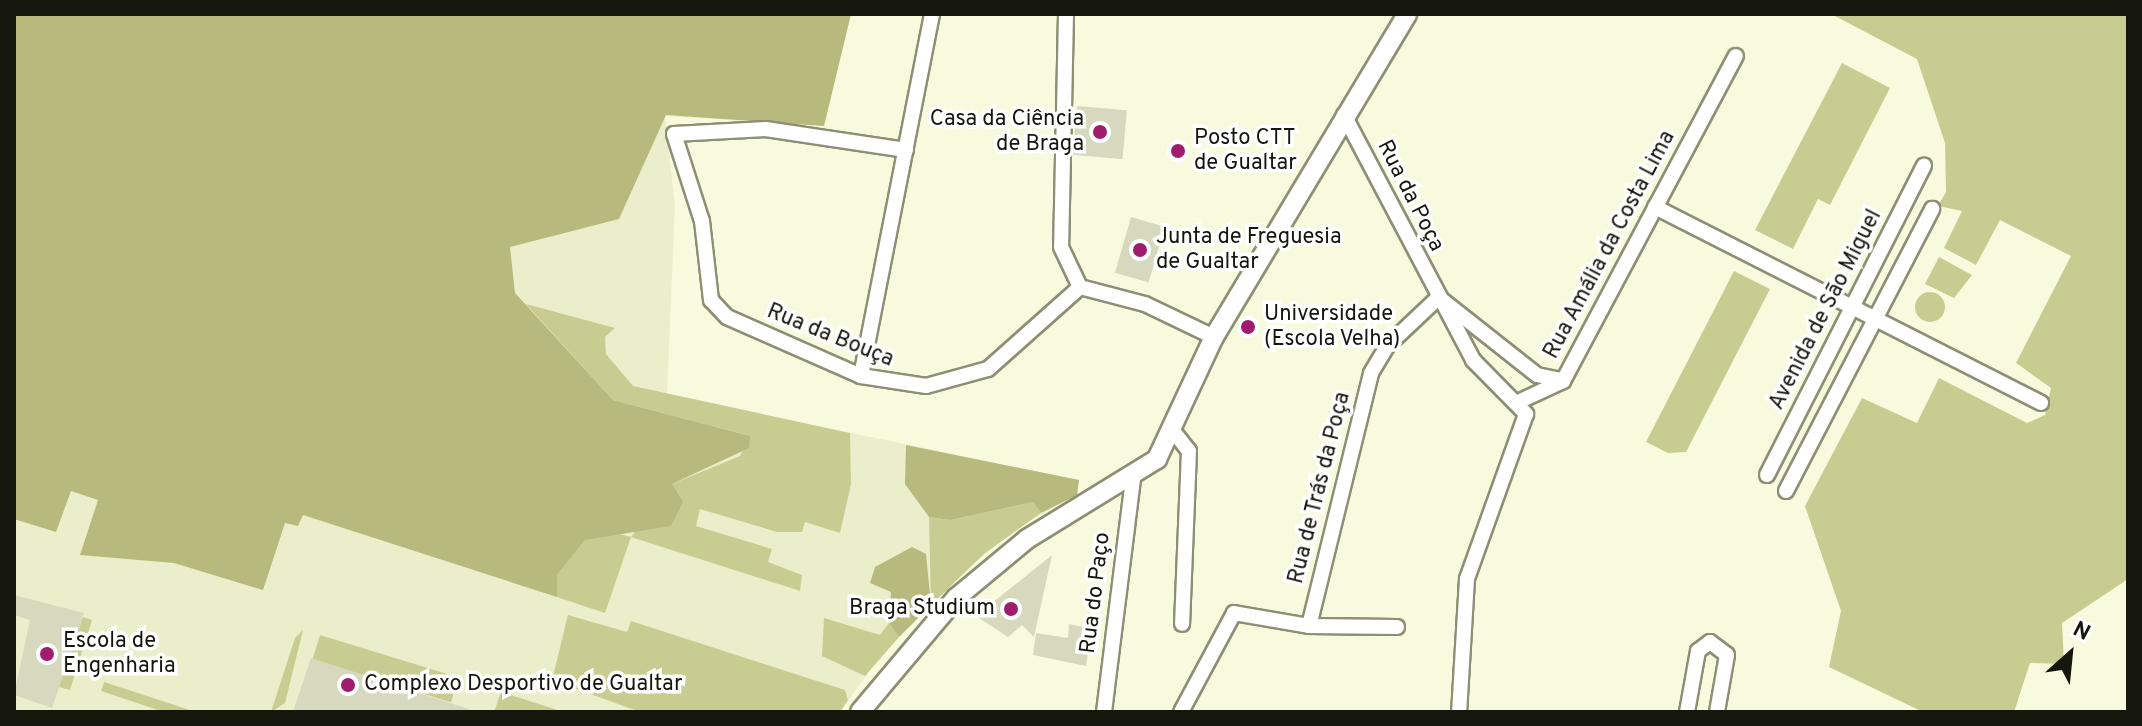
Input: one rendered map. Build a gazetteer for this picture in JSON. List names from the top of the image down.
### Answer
{
  "streets": {
    "street": [
      "Rua da Poça",
      "Rua Amália da Costa Lima",
      "Avenida de São Miguel",
      "Rua da Bouça",
      "Rua de Trás da Poça",
      "Rua do Paço"
    ]
  },
  "crossings": [
    ["Rua da Poça", "Rua Amália da Costa Lima"],
    ["Rua da Poça", "Rua de Trás da Poça"]
  ],
  "places": [
    "Casa da Ciência de Braga",
    "Posto CTT de Gualtar",
    "Junta de Freguesia de Gualtar",
    "Universidade (Escola Velha)",
    "Braga Studium",
    "Escola de Engenharia",
    "Complexo Desportivo de Gualtar"
  ],
  "north": "top right"
}
